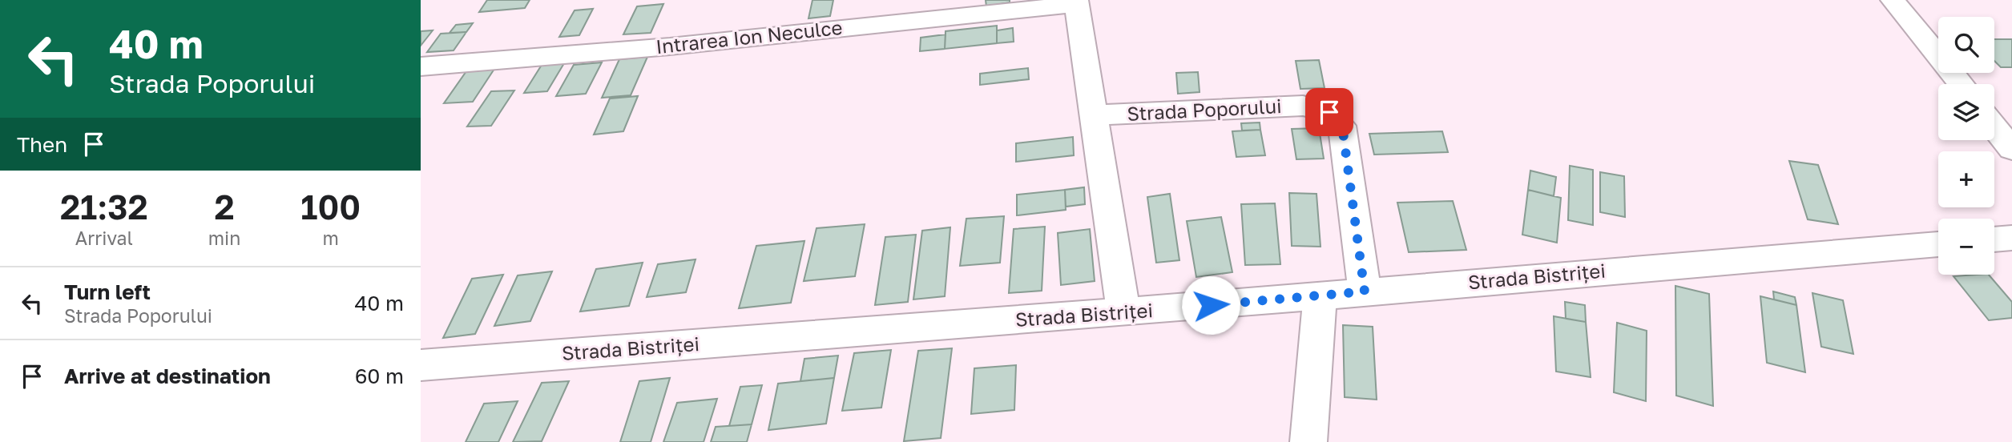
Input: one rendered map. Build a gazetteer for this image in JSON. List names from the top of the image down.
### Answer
{
  "streets": {
    "street": ["Intrarea Ion Neculce", "Strada Poporului", "Strada Bistriței"]
  },
  "crossings": [
    ["Strada Poporului", "Strada Bistriței"]
  ],
  "page": {
    "turn": ["40 m", "Strada Poporului"],
    "map_buttons": ["+", "−"],
    "then": "Then",
    "eta": [
      "21:32",
      "Arrival",
      "2",
      "min",
      "100",
      "m"
    ],
    "list": [
      {
        "name": "Turn left",
        "note": "Strada Poporului",
        "value": "40 m"
      },
      {
        "name": "Arrive at destination",
        "value": "60 m"
      }
    ]
  }
}
